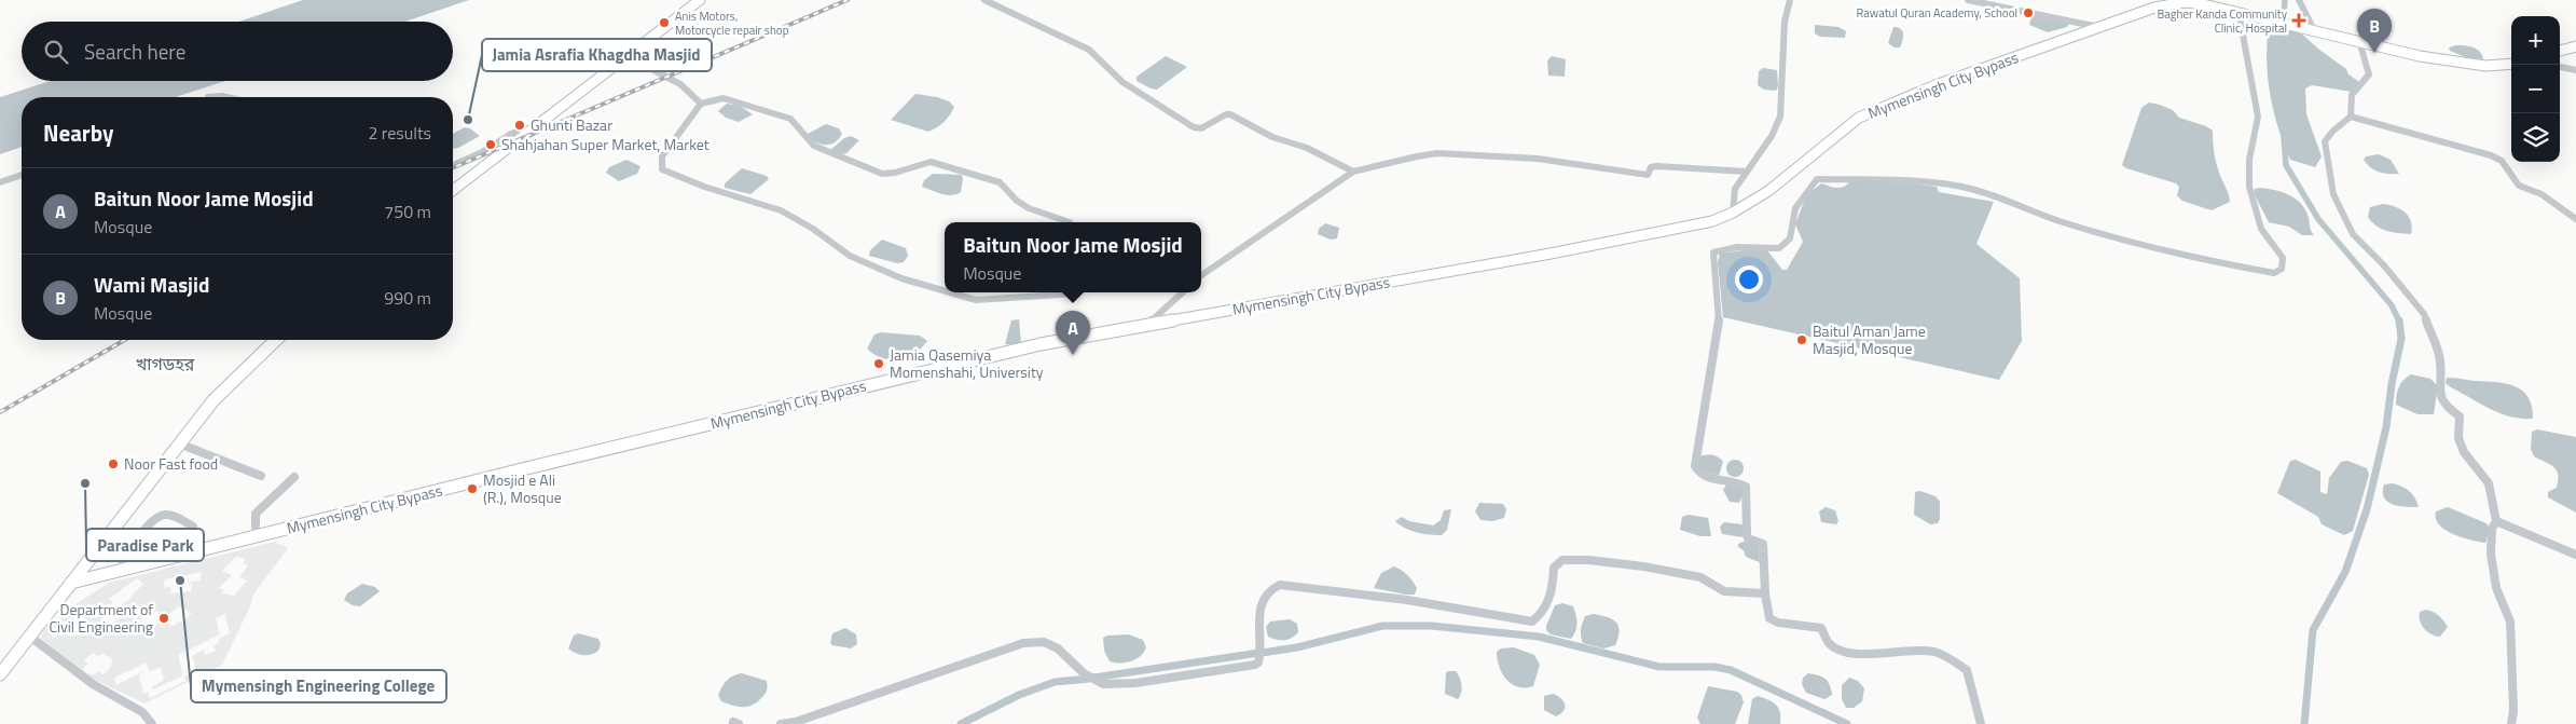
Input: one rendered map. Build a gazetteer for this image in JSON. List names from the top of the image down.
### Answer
{
  "streets": {
    "highway": ["Mymensingh City Bypass"]
  },
  "districts": ["খাগডহর"],
  "places": {
    "other": [
      "Rawatul Quran Academy, School",
      "Anis Motors, Motorcycle repair shop",
      "Jamia Asrafia Khagdha Masjid",
      "Ghunti Bazar",
      "Shahjahan Super Market, Market",
      "Baitul Aman Jame Masjid, Mosque",
      "Jamia Qasemiya Momenshahi, University",
      "Noor Fast food",
      "Paradise Park",
      "Mosjid e Ali (R.), Mosque",
      "Mymensingh Engineering College",
      "Department of Civil Engineering"
    ],
    "health": ["Bagher Kanda Community Clinic, Hospital"]
  },
  "page": {
    "pins": ["B", "A"],
    "map_buttons": ["+", "−"],
    "search": "Search here",
    "heading": ["Nearby", "2 results"],
    "list": [
      {
        "mark": "A",
        "name": "Baitun Noor Jame Mosjid",
        "note": "Mosque",
        "value": "750 m"
      },
      {
        "mark": "B",
        "name": "Wami Masjid",
        "note": "Mosque",
        "value": "990 m"
      }
    ],
    "popup": ["Baitun Noor Jame Mosjid", "Mosque"]
  }
}
